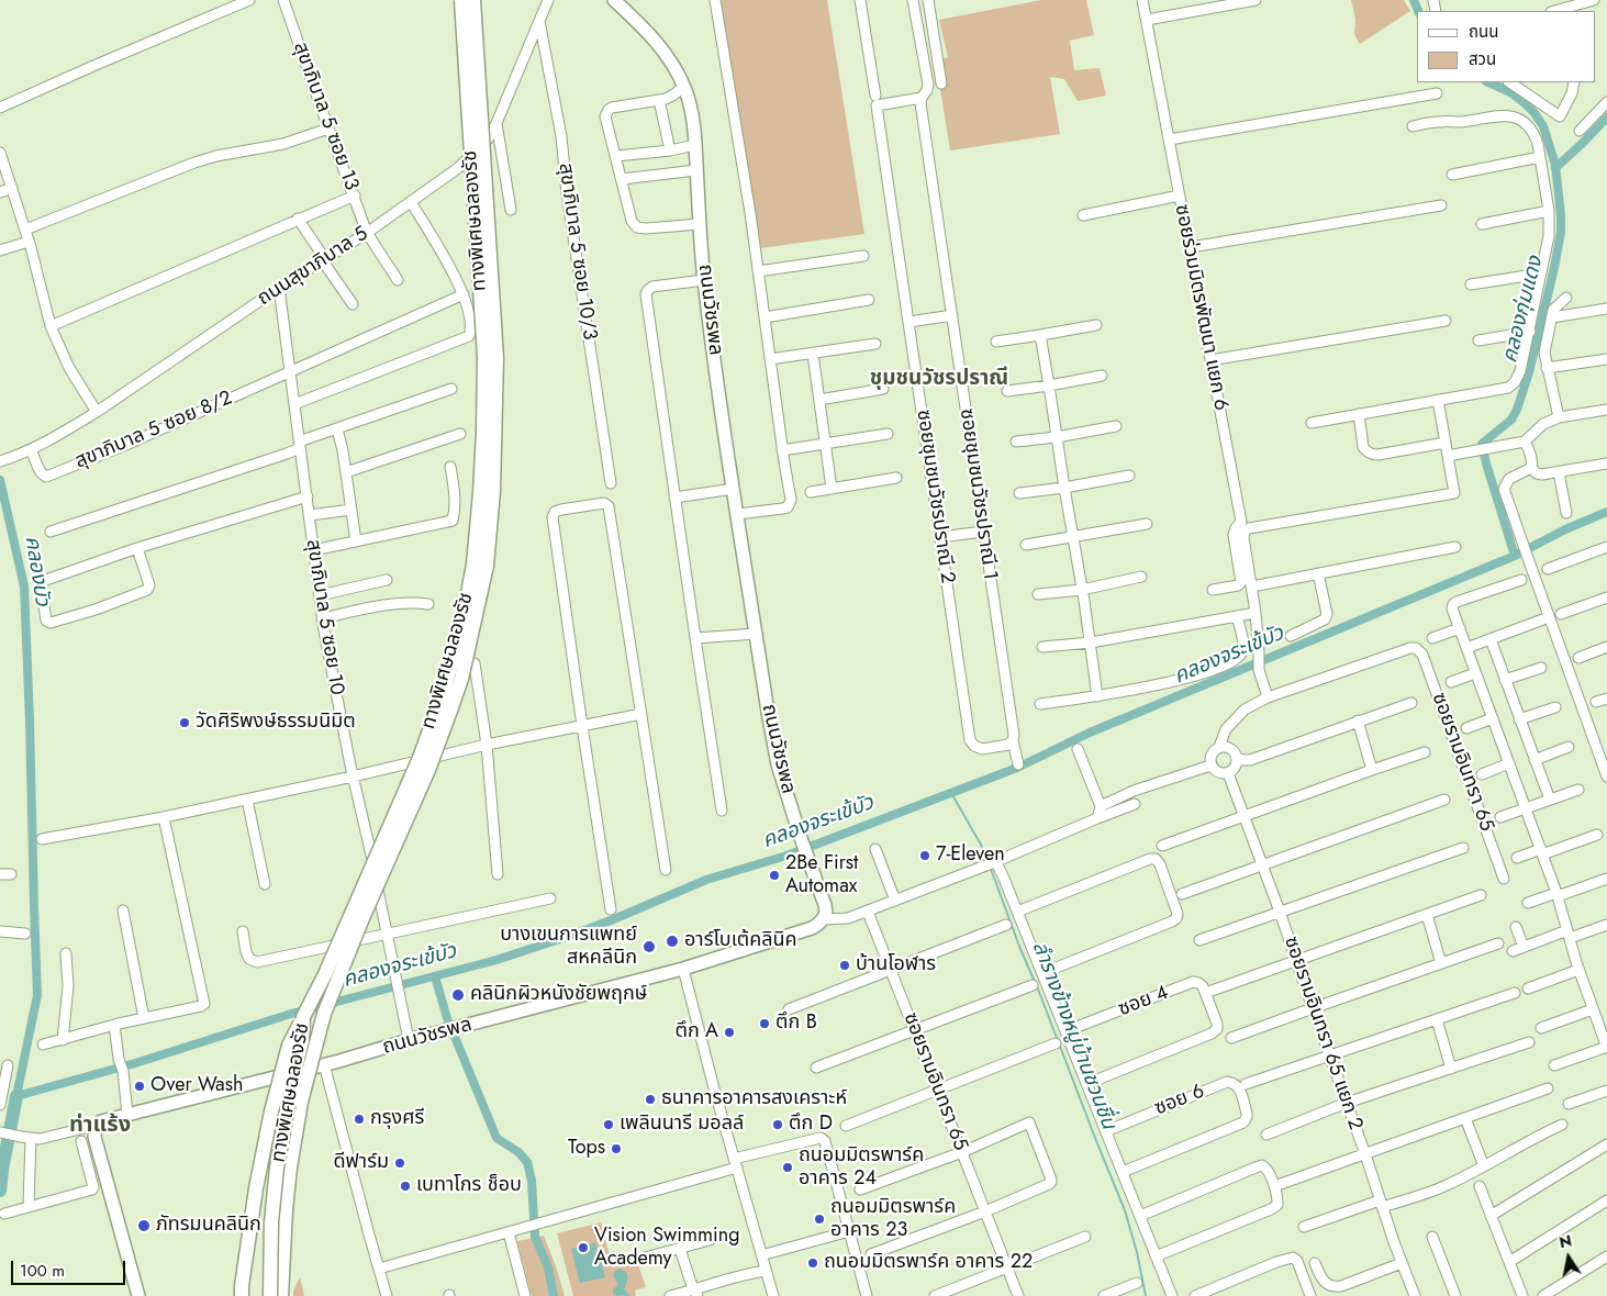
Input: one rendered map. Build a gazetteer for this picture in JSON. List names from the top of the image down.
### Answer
{
  "streets": {
    "highway": ["ทางพิเศษฉลองรัช"],
    "main road": ["ถนนวัชรพล"],
    "street": [
      "สุขาภิบาล 5 ซอย 13",
      "สุขาภิบาล 5 ซอย 10/3",
      "ถนนสุขาภิบาล 5",
      "ซอยร่วมมิตรพัฒนา แยก 6",
      "สุขาภิบาล 5 ซอย 8/2",
      "ซอยชุมชนวัชรปราณี 1",
      "ซอยชุมชนวัชรปราณี 2",
      "สุขาภิบาล 5 ซอย 10",
      "ซอยรามอินทรา 65",
      "ซอย 4",
      "ซอยรามอินทรา 65 แยก 2",
      "ซอย 6"
    ]
  },
  "crossings": [
    ["สุขาภิบาล 5 ซอย 13", "ถนนสุขาภิบาล 5"],
    ["สุขาภิบาล 5 ซอย 10/3", "ถนนสุขาภิบาล 5"],
    ["ถนนสุขาภิบาล 5", "สุขาภิบาล 5 ซอย 8/2"],
    ["ถนนสุขาภิบาล 5", "สุขาภิบาล 5 ซอย 10"],
    ["ถนนวัชรพล", "สุขาภิบาล 5 ซอย 10"],
    ["สุขาภิบาล 5 ซอย 8/2", "สุขาภิบาล 5 ซอย 10"],
    ["ซอยชุมชนวัชรปราณี 1", "ซอยชุมชนวัชรปราณี 2"]
  ],
  "districts": ["ชุมชนวัชรปราณี", "ท่าแร้ง"],
  "water": [
    "คลองกุ่มแดง",
    "คลองบัว",
    "คลองจระเข้บัว",
    "ลำรางข้างหมู่บ้านชวนชื่น"
  ],
  "places": [
    "วัดศิริพงษ์ธรรมนิมิต",
    "7-Eleven",
    "2Be First Automax",
    "อาร์โบเต้คลินิค",
    "บางเขนการแพทย์ สหคลีนิก",
    "บ้านโอฬาร",
    "คลินิกผิวหนังชัยพฤกษ์",
    "ตึก B",
    "ตึก A",
    "Over Wash",
    "ธนาคารอาคารสงเคราะห์",
    "กรุงศรี",
    "เพลินนารี มอลล์",
    "ตึก D",
    "Tops",
    "ดีฟาร์ม",
    "ถนอมมิตรพาร์ค อาคาร 24",
    "เบทาโกร ช็อบ",
    "ถนอมมิตรพาร์ค อาคาร 23",
    "ภัทรมนคลินิก",
    "Vision Swimming Academy",
    "ถนอมมิตรพาร์ค อาคาร 22"
  ],
  "legend": ["ถนน", "สวน"],
  "scale_bar": "100 m",
  "north": "top"
}
